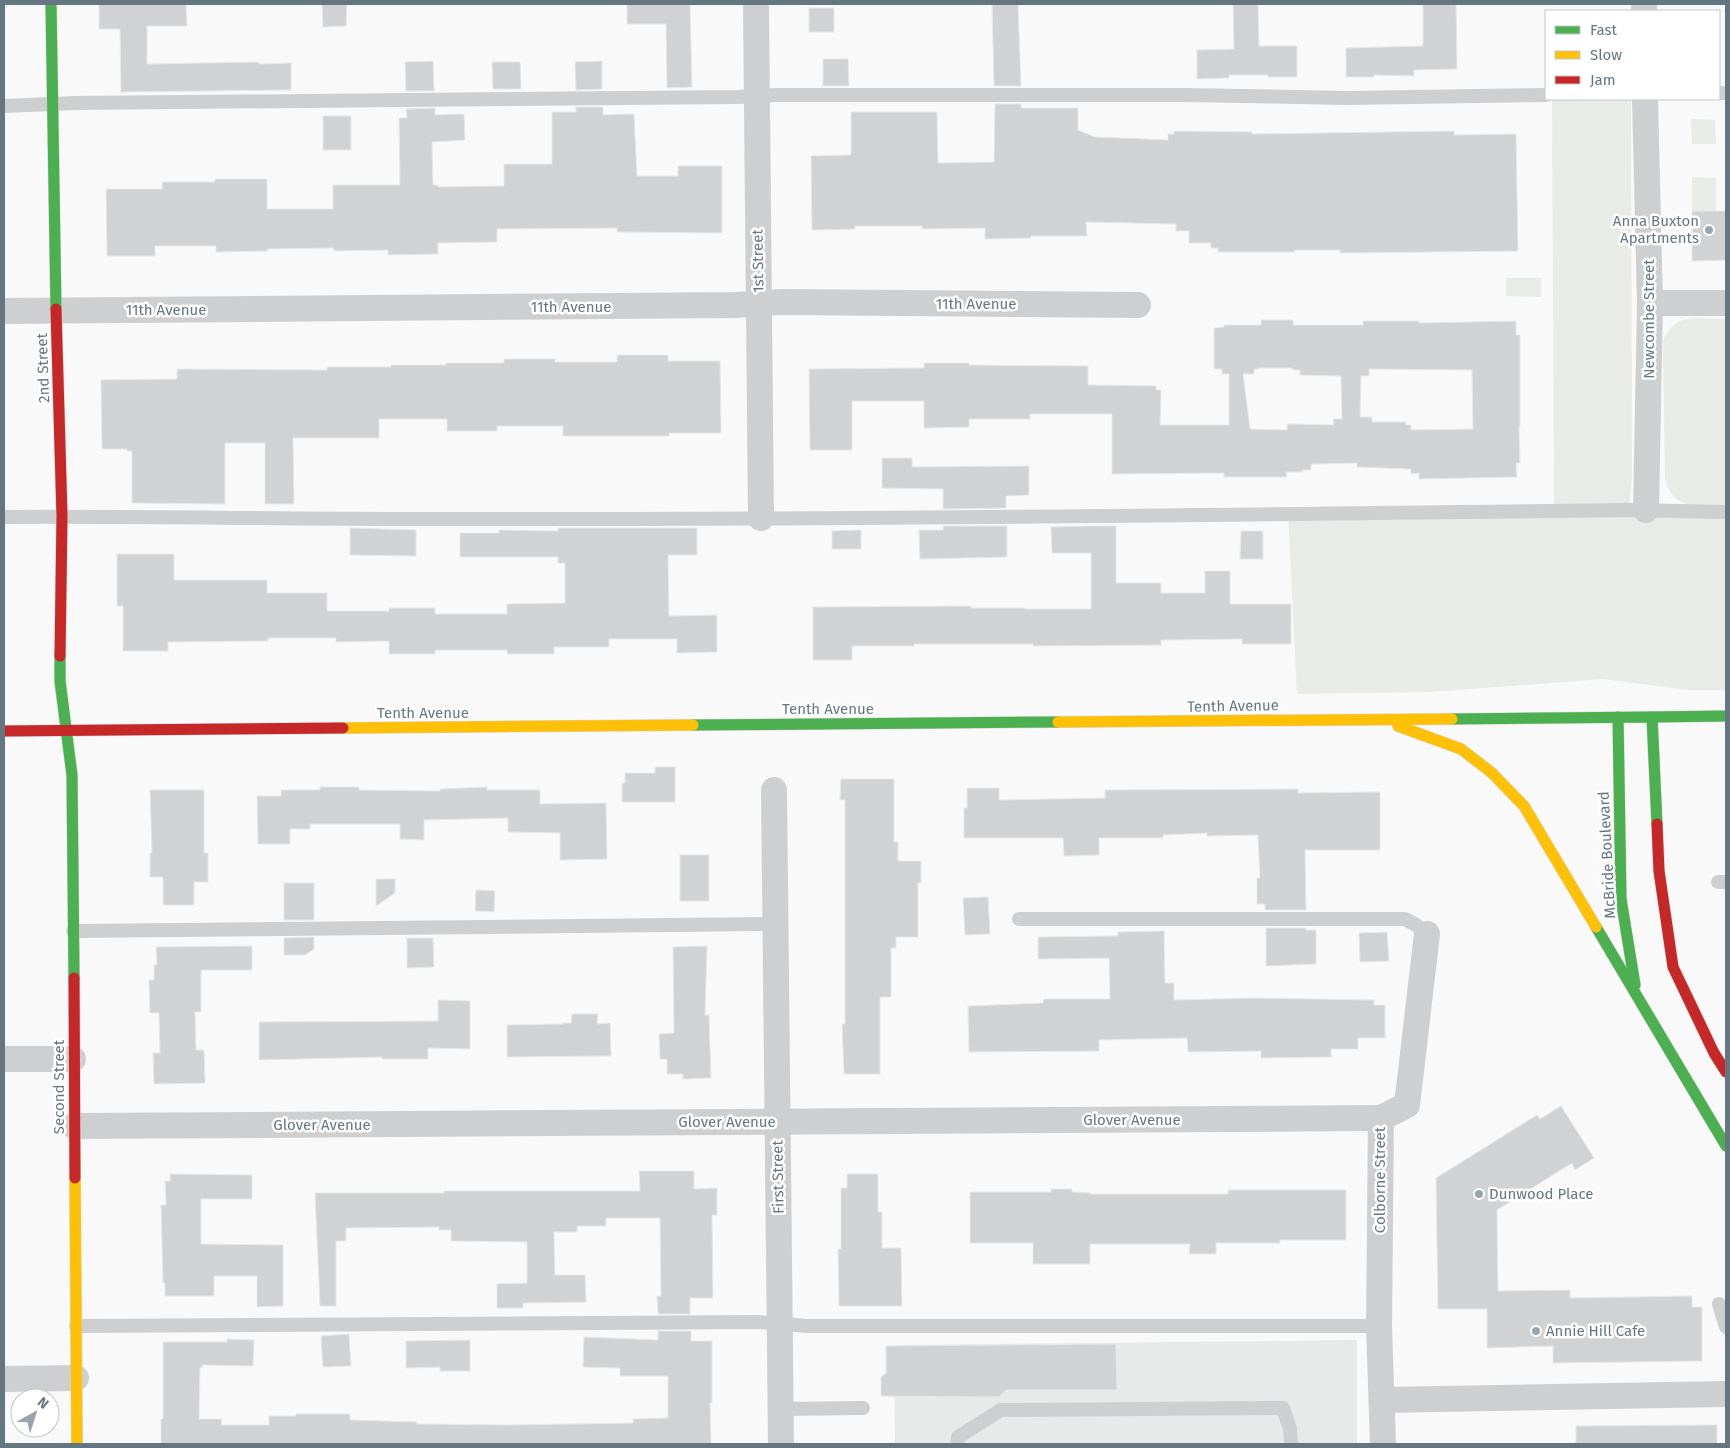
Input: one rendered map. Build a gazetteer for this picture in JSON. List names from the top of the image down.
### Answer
{
  "streets": {
    "main road": [
      "2nd Street",
      "Tenth Avenue",
      "McBride Boulevard",
      "Second Street"
    ],
    "street": [
      "1st Street",
      "11th Avenue",
      "Newcombe Street",
      "Glover Avenue",
      "First Street",
      "Colborne Street"
    ]
  },
  "crossings": [
    ["1st Street", "11th Avenue"],
    ["11th Avenue", "2nd Street"],
    ["2nd Street", "Tenth Avenue"],
    ["2nd Street", "Second Street"],
    ["Tenth Avenue", "McBride Boulevard"],
    ["Tenth Avenue", "Second Street"],
    ["Second Street", "Glover Avenue"],
    ["Glover Avenue", "First Street"],
    ["Glover Avenue", "Colborne Street"]
  ],
  "places": ["Anna Buxton Apartments", "Dunwood Place", "Annie Hill Cafe"],
  "legend": ["Fast", "Slow", "Jam"],
  "north": "top right"
}
